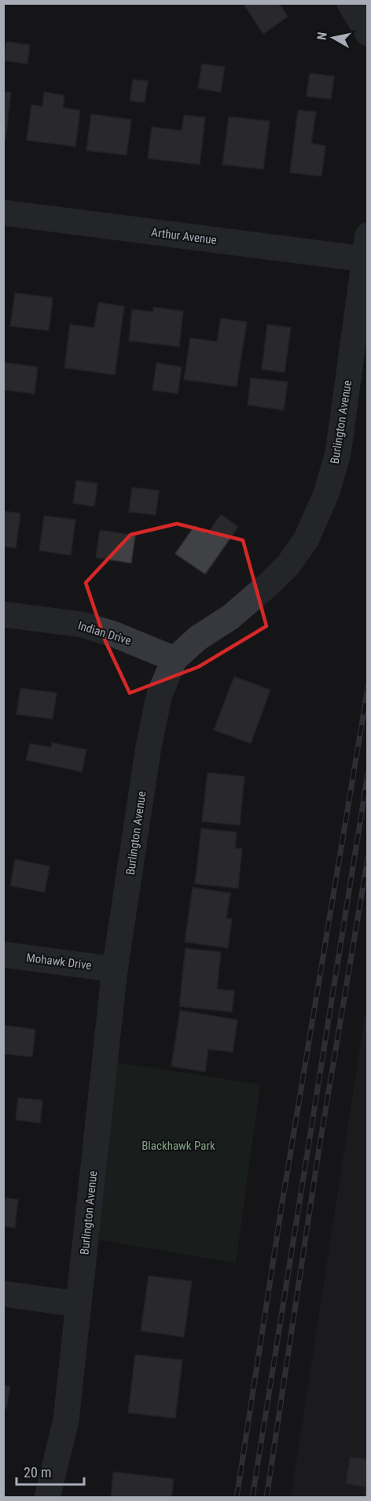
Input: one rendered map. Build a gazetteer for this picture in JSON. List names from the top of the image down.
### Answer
{
  "streets": {
    "street": [
      "Arthur Avenue",
      "Burlington Avenue",
      "Indian Drive",
      "Mohawk Drive"
    ]
  },
  "crossings": [
    ["Arthur Avenue", "Burlington Avenue"],
    ["Burlington Avenue", "Indian Drive"],
    ["Burlington Avenue", "Mohawk Drive"]
  ],
  "parks": ["Blackhawk Park"],
  "scale_bar": "20 m",
  "north": "left"
}
